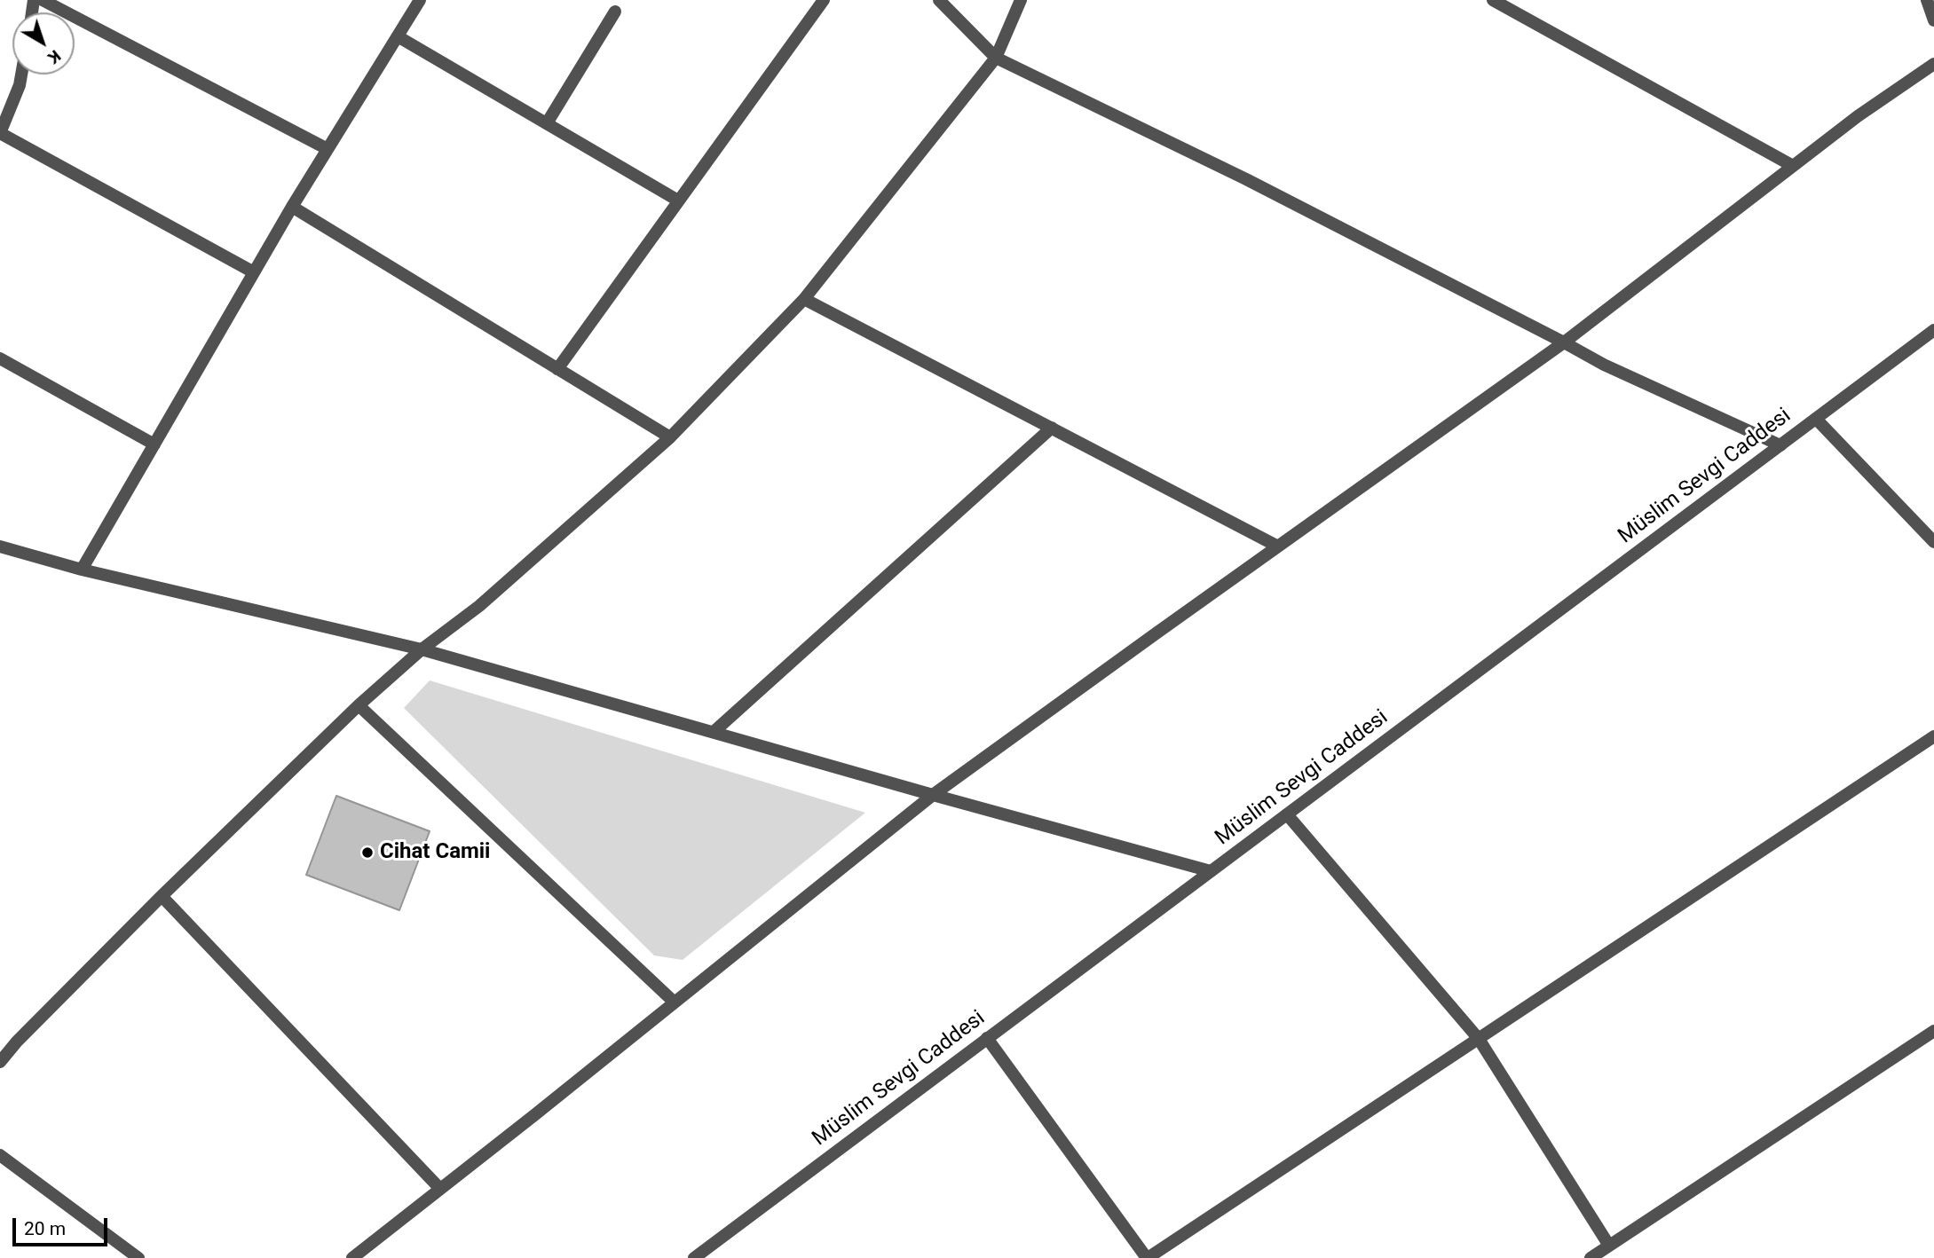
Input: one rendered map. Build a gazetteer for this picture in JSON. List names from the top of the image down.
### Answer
{
  "streets": {
    "street": ["Müslim Sevgi Caddesi"]
  },
  "places": ["Cihat Camii"],
  "scale_bar": "20 m",
  "north": "bottom right"
}
